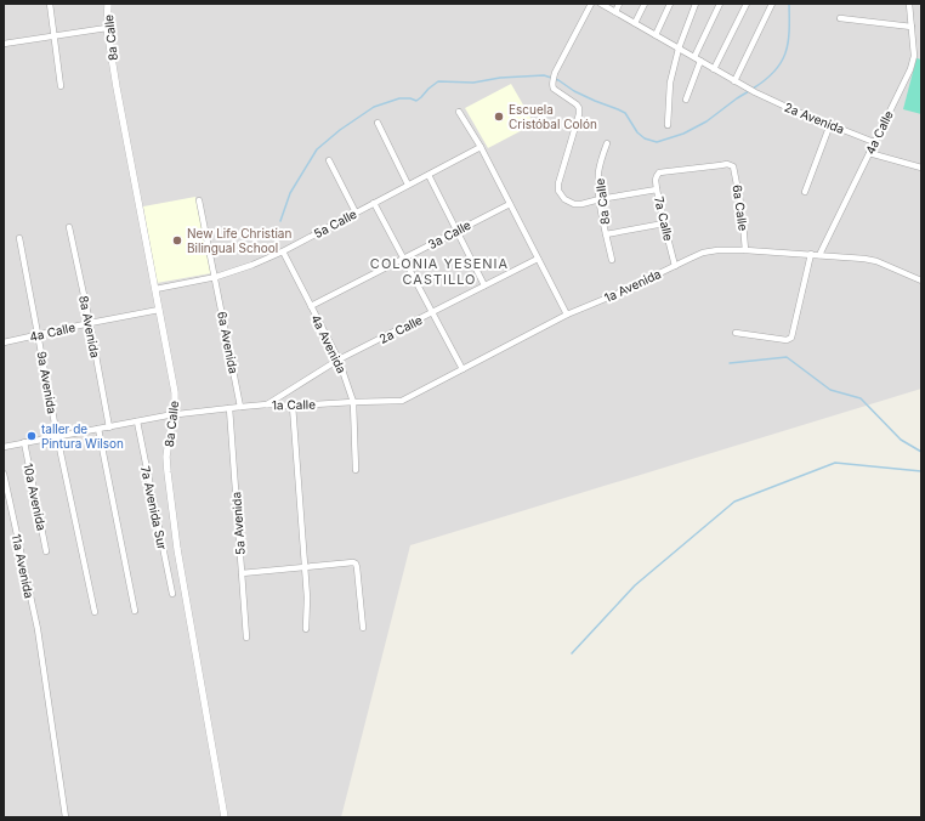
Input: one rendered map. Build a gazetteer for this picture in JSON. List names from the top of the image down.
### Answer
{
  "streets": {
    "street": [
      "8a Calle",
      "2a Avenida",
      "4a Calle",
      "6a Calle",
      "7a Calle",
      "5a Calle",
      "3a Calle",
      "1a Avenida",
      "8a Avenida",
      "2a Calle",
      "6a Avenida",
      "4a Avenida",
      "9a Avenida",
      "1a Calle",
      "10a Avenida",
      "7a Avenida Sur",
      "5a Avenida",
      "11a Avenida"
    ]
  },
  "crossings": [
    ["8a Calle", "4a Calle"],
    ["8a Calle", "5a Calle"],
    ["8a Calle", "1a Calle"],
    ["2a Avenida", "4a Calle"],
    ["4a Calle", "1a Avenida"],
    ["4a Calle", "8a Avenida"],
    ["4a Calle", "9a Avenida"],
    ["6a Calle", "7a Calle"],
    ["6a Calle", "1a Avenida"],
    ["7a Calle", "1a Avenida"],
    ["5a Calle", "6a Avenida"],
    ["5a Calle", "4a Avenida"],
    ["3a Calle", "4a Avenida"],
    ["1a Avenida", "1a Calle"],
    ["8a Avenida", "1a Calle"],
    ["2a Calle", "4a Avenida"],
    ["2a Calle", "1a Calle"],
    ["6a Avenida", "1a Calle"],
    ["4a Avenida", "1a Calle"],
    ["9a Avenida", "1a Calle"],
    ["1a Calle", "10a Avenida"],
    ["1a Calle", "7a Avenida Sur"],
    ["1a Calle", "5a Avenida"]
  ],
  "districts": ["COLONIA YESENIA CASTILLO"],
  "places": ["Escuela Cristóbal Colón", "New Life Christian Bilingual School", "taller de Pintura Wilson"]
}
